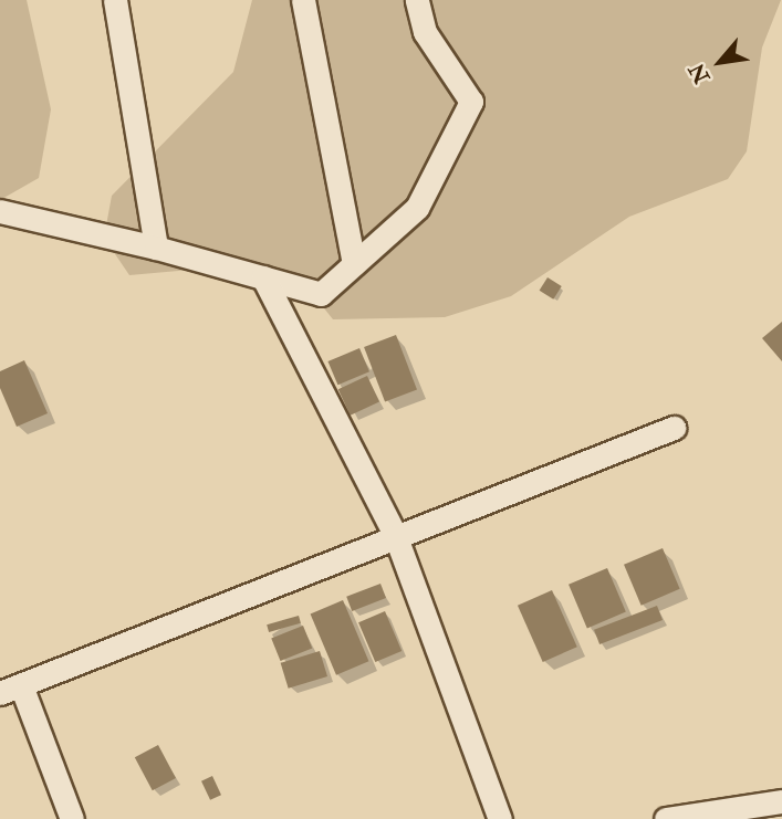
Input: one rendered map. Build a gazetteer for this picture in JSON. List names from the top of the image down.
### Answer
{
  "north": "bottom left"
}
